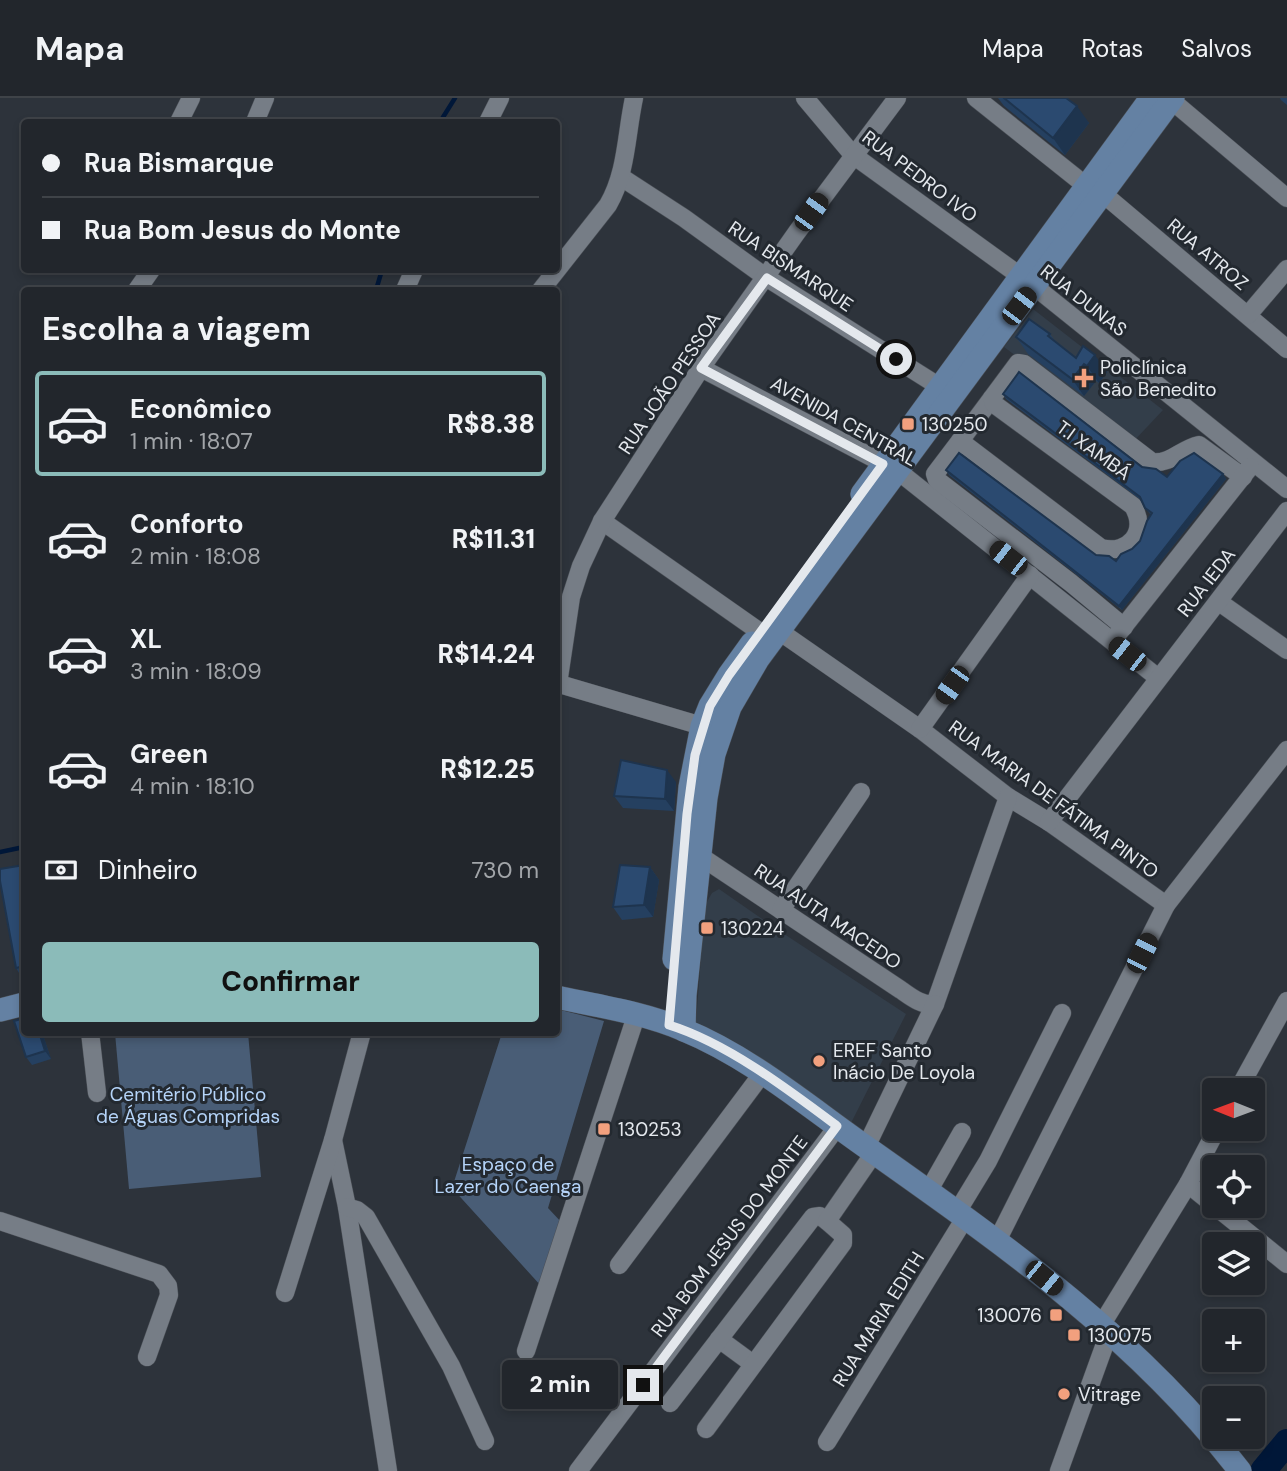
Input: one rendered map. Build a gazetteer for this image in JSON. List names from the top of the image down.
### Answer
{
  "streets": {
    "street": [
      "RUA PEDRO IVO",
      "RUA ATROZ",
      "RUA BISMARQUE",
      "RUA DUNAS",
      "RUA JOÃO PESSOA",
      "AVENIDA CENTRAL",
      "T.I XAMBÁ",
      "RUA IEDA",
      "RUA MARIA DE FÁTIMA PINTO",
      "RUA AUTA MACEDO",
      "RUA BOM JESUS DO MONTE",
      "RUA MARIA EDITH"
    ]
  },
  "crossings": [
    ["RUA PEDRO IVO", "RUA DUNAS"],
    ["RUA PEDRO IVO", "RUA JOÃO PESSOA"],
    ["RUA BISMARQUE", "RUA JOÃO PESSOA"],
    ["RUA JOÃO PESSOA", "AVENIDA CENTRAL"],
    ["RUA JOÃO PESSOA", "RUA MARIA DE FÁTIMA PINTO"],
    ["AVENIDA CENTRAL", "RUA IEDA"],
    ["RUA IEDA", "RUA MARIA DE FÁTIMA PINTO"]
  ],
  "parks": ["Cemitério Público de Águas Compridas", "Espaço de Lazer do Caenga"],
  "places": {
    "health": ["Policlínica São Benedito"],
    "transit": [
      "130250",
      "130224",
      "130253",
      "130076",
      "130075"
    ],
    "other": ["EREF Santo Inácio De Loyola", "Vitrage"]
  },
  "north": "left",
  "page": {
    "header": "Mapa",
    "nav": ["Mapa", "Rotas", "Salvos"],
    "banner": ["Rua Bismarque", "Rua Bom Jesus do Monte"],
    "heading": "Escolha a viagem",
    "list": [
      {
        "name": "Econômico",
        "note": "1 min · 18:07",
        "value": "R$8.38"
      },
      {
        "name": "Conforto",
        "note": "2 min · 18:08",
        "value": "R$11.31"
      },
      {
        "name": "XL",
        "note": "3 min · 18:09",
        "value": "R$14.24"
      },
      {
        "name": "Green",
        "note": "4 min · 18:10",
        "value": "R$12.25"
      }
    ],
    "pay": ["Dinheiro", "730 m"],
    "buttons": "Confirmar",
    "map_buttons": ["+", "−"],
    "bubble": "2 min"
  }
}
